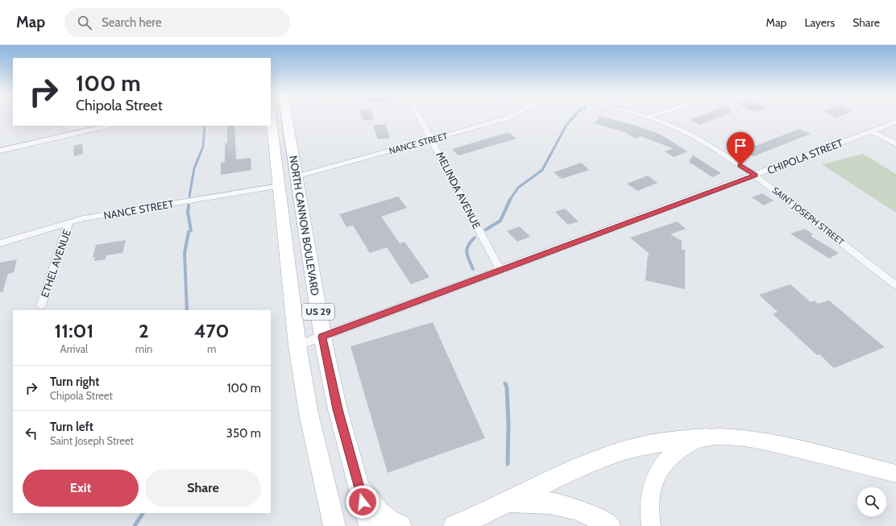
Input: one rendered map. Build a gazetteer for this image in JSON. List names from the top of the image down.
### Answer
{
  "streets": {
    "main road": ["NORTH CANNON BOULEVARD", "US 29"],
    "street": [
      "NANCE STREET",
      "CHIPOLA STREET",
      "MELINDA AVENUE",
      "SAINT JOSEPH STREET",
      "ETHEL AVENUE"
    ]
  },
  "crossings": [
    ["NANCE STREET", "MELINDA AVENUE"],
    ["NANCE STREET", "NORTH CANNON BOULEVARD"],
    ["NANCE STREET", "ETHEL AVENUE"],
    ["CHIPOLA STREET", "MELINDA AVENUE"],
    ["CHIPOLA STREET", "SAINT JOSEPH STREET"],
    ["CHIPOLA STREET", "NORTH CANNON BOULEVARD"]
  ],
  "page": {
    "header": "Map",
    "search": "Search here",
    "nav": ["Map", "Layers", "Share"],
    "turn": ["100 m", "Chipola Street"],
    "eta": [
      "11:01",
      "Arrival",
      "2",
      "min",
      "470",
      "m"
    ],
    "list": [
      {
        "name": "Turn right",
        "note": "Chipola Street",
        "value": "100 m"
      },
      {
        "name": "Turn left",
        "note": "Saint Joseph Street",
        "value": "350 m"
      }
    ],
    "buttons": ["Exit", "Share"]
  }
}
